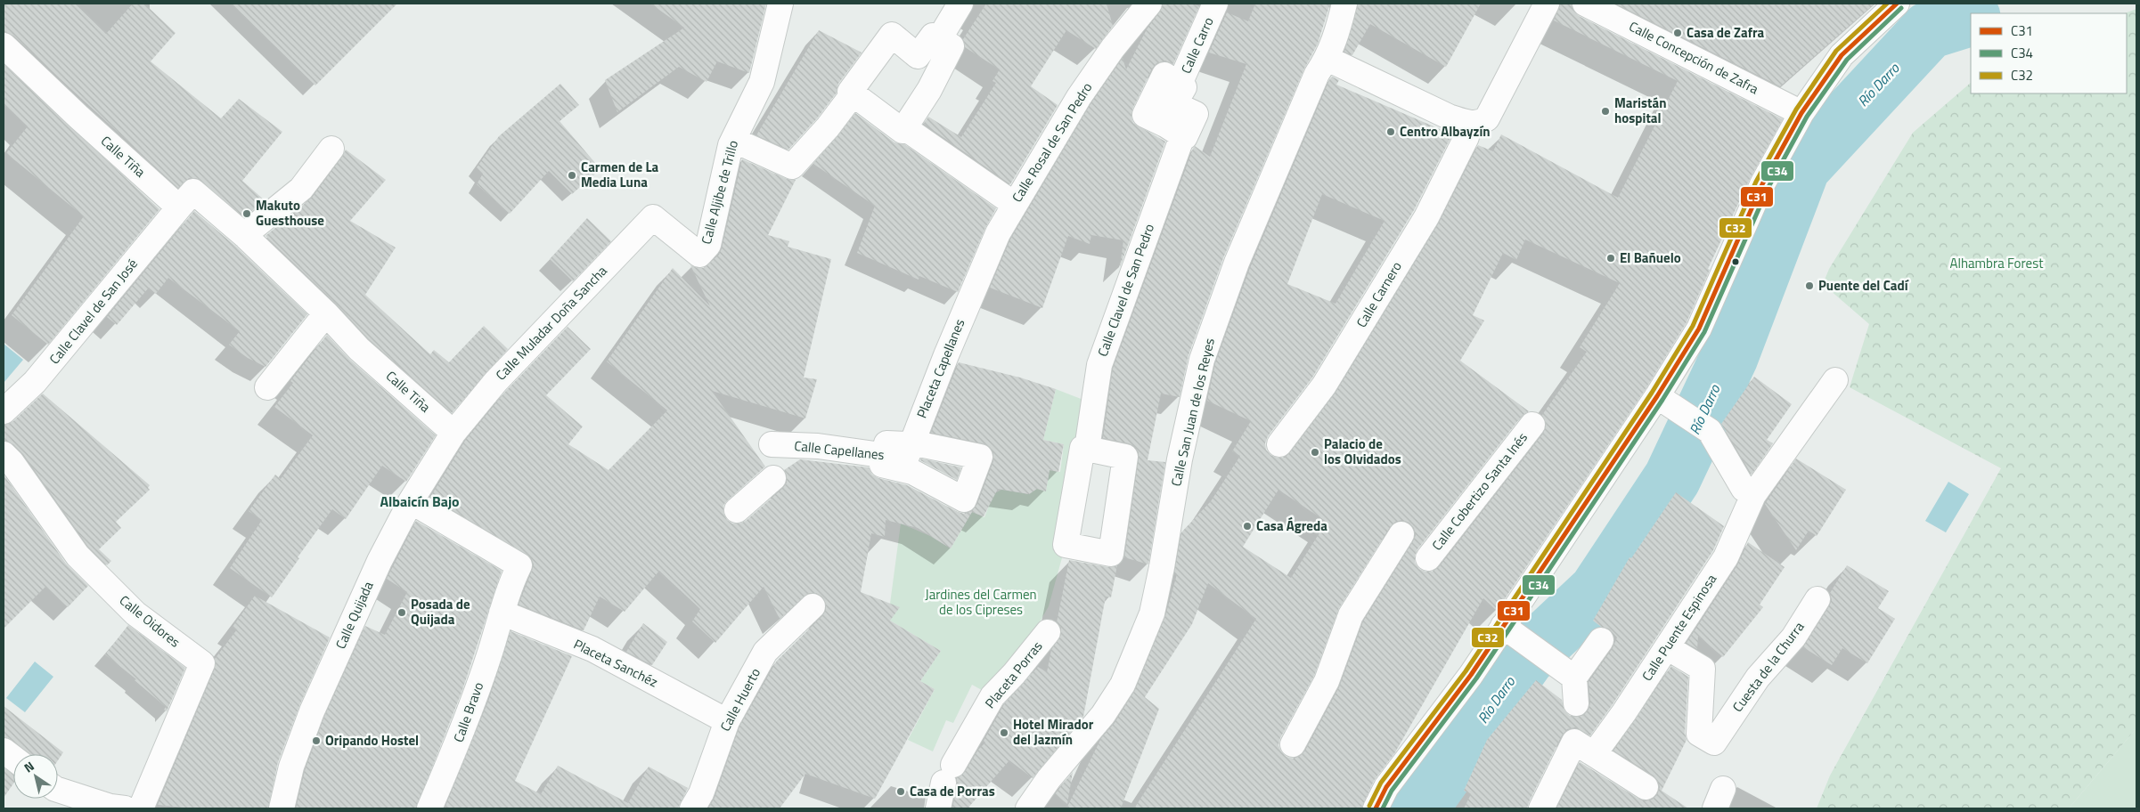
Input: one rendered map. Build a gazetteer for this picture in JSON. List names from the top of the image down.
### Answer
{
  "streets": {
    "street": [
      "Calle Carro",
      "Calle Concepción de Zafra",
      "Calle Rosal de San Pedro",
      "Calle Tiña",
      "Calle Aljibe de Trillo",
      "Calle Clavel de San Pedro",
      "Calle Carnero",
      "Calle Clavel de San José",
      "Calle Muladar Doña Sancha",
      "Placeta Capellanes",
      "Calle San Juan de los Reyes",
      "Calle Capellanes",
      "Calle Cobertizo Santa Inés",
      "Calle Quijada",
      "Calle Oidores",
      "Calle Puente Espinosa",
      "Placeta Sanchéz",
      "Cuesta de la Churra",
      "Placeta Porras",
      "Calle Huerto",
      "Calle Bravo"
    ]
  },
  "crossings": [
    ["Calle Carro", "Calle Clavel de San Pedro"],
    ["Calle Rosal de San Pedro", "Placeta Capellanes"],
    ["Calle Tiña", "Calle Clavel de San José"],
    ["Calle Tiña", "Calle Muladar Doña Sancha"],
    ["Calle Tiña", "Calle Quijada"],
    ["Calle Aljibe de Trillo", "Calle Muladar Doña Sancha"],
    ["Calle Muladar Doña Sancha", "Calle Quijada"],
    ["Placeta Capellanes", "Calle Capellanes"],
    ["Calle Quijada", "Calle Bravo"],
    ["Calle Puente Espinosa", "Cuesta de la Churra"],
    ["Placeta Sanchéz", "Calle Huerto"],
    ["Placeta Sanchéz", "Calle Bravo"]
  ],
  "districts": ["Albaicín Bajo"],
  "water": ["Río Darro"],
  "parks": ["Alhambra Forest", "Jardines del Carmen de los Cipreses"],
  "places": [
    "Casa de Zafra",
    "Maristán hospital",
    "Centro Albayzín",
    "Carmen de La Media Luna",
    "Makuto Guesthouse",
    "El Bañuelo",
    "Puente del Cadí",
    "Palacio de los Olvidados",
    "Casa Ágreda",
    "Posada de Quijada",
    "Hotel Mirador del Jazmín",
    "Oripando Hostel",
    "Casa de Porras"
  ],
  "lines": ["transit line C31", "transit line C32", "transit line C34"],
  "legend": ["C31", "C34", "C32"],
  "north": "top left"
}
